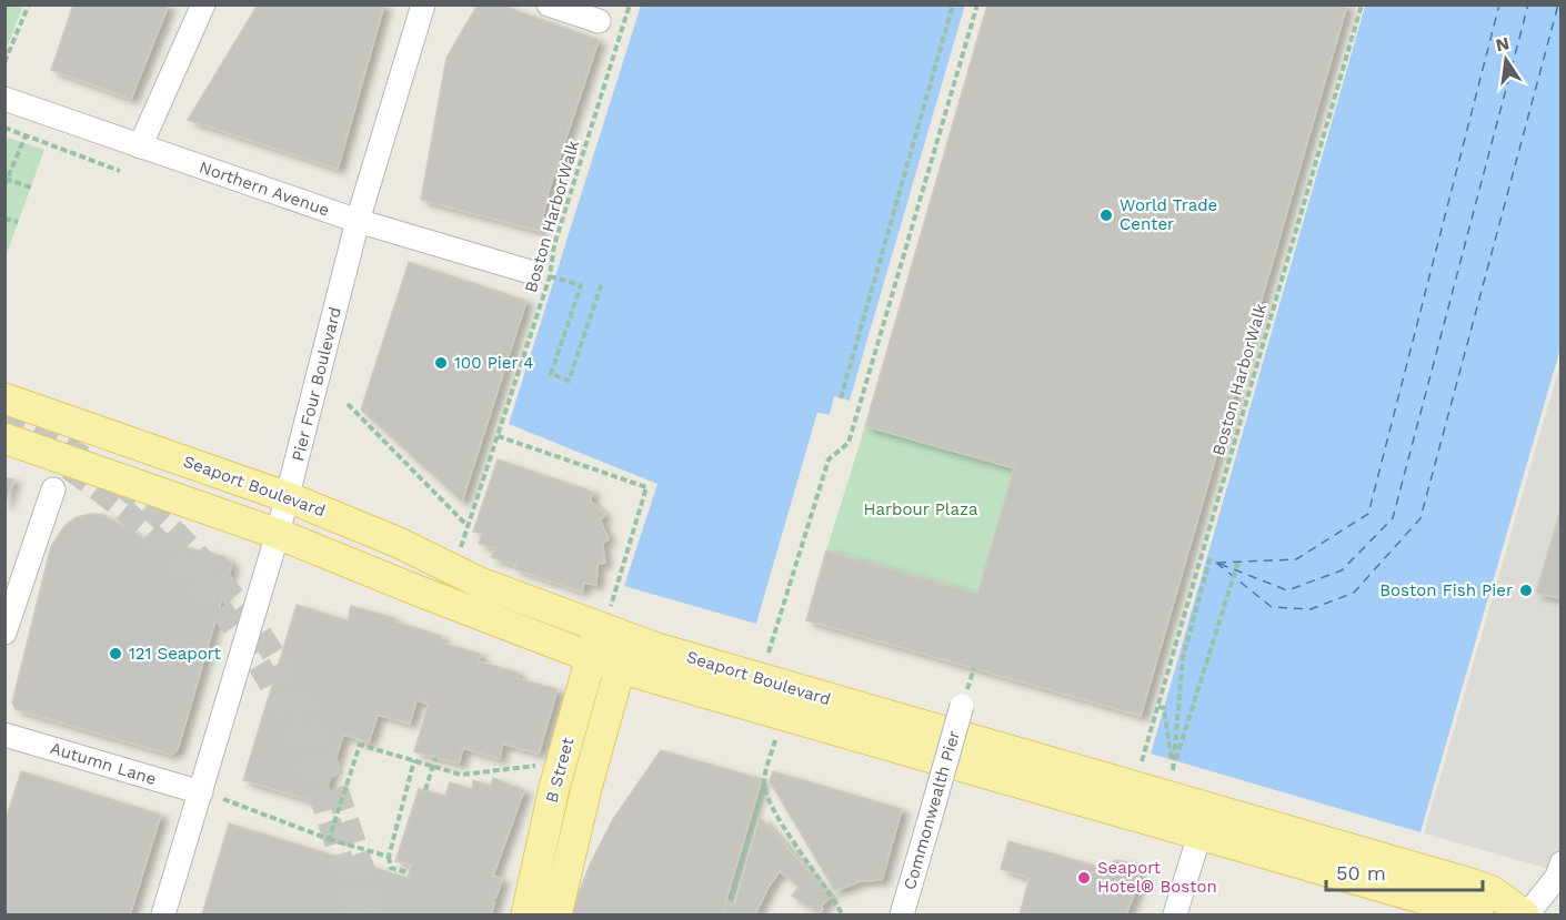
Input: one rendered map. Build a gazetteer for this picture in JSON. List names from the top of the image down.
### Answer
{
  "streets": {
    "main road": ["Seaport Boulevard", "B Street"],
    "street": [
      "Northern Avenue",
      "Pier Four Boulevard",
      "Autumn Lane",
      "Commonwealth Pier"
    ],
    "path": ["Boston HarborWalk"]
  },
  "crossings": [
    ["Northern Avenue", "Pier Four Boulevard"],
    ["Pier Four Boulevard", "Seaport Boulevard"],
    ["Pier Four Boulevard", "Autumn Lane"],
    ["Seaport Boulevard", "B Street"]
  ],
  "parks": ["Harbour Plaza"],
  "places": [
    "World Trade Center",
    "100 Pier 4",
    "Boston Fish Pier",
    "121 Seaport",
    "Seaport Hotel® Boston"
  ],
  "scale_bar": "50 m",
  "north": "top"
}
